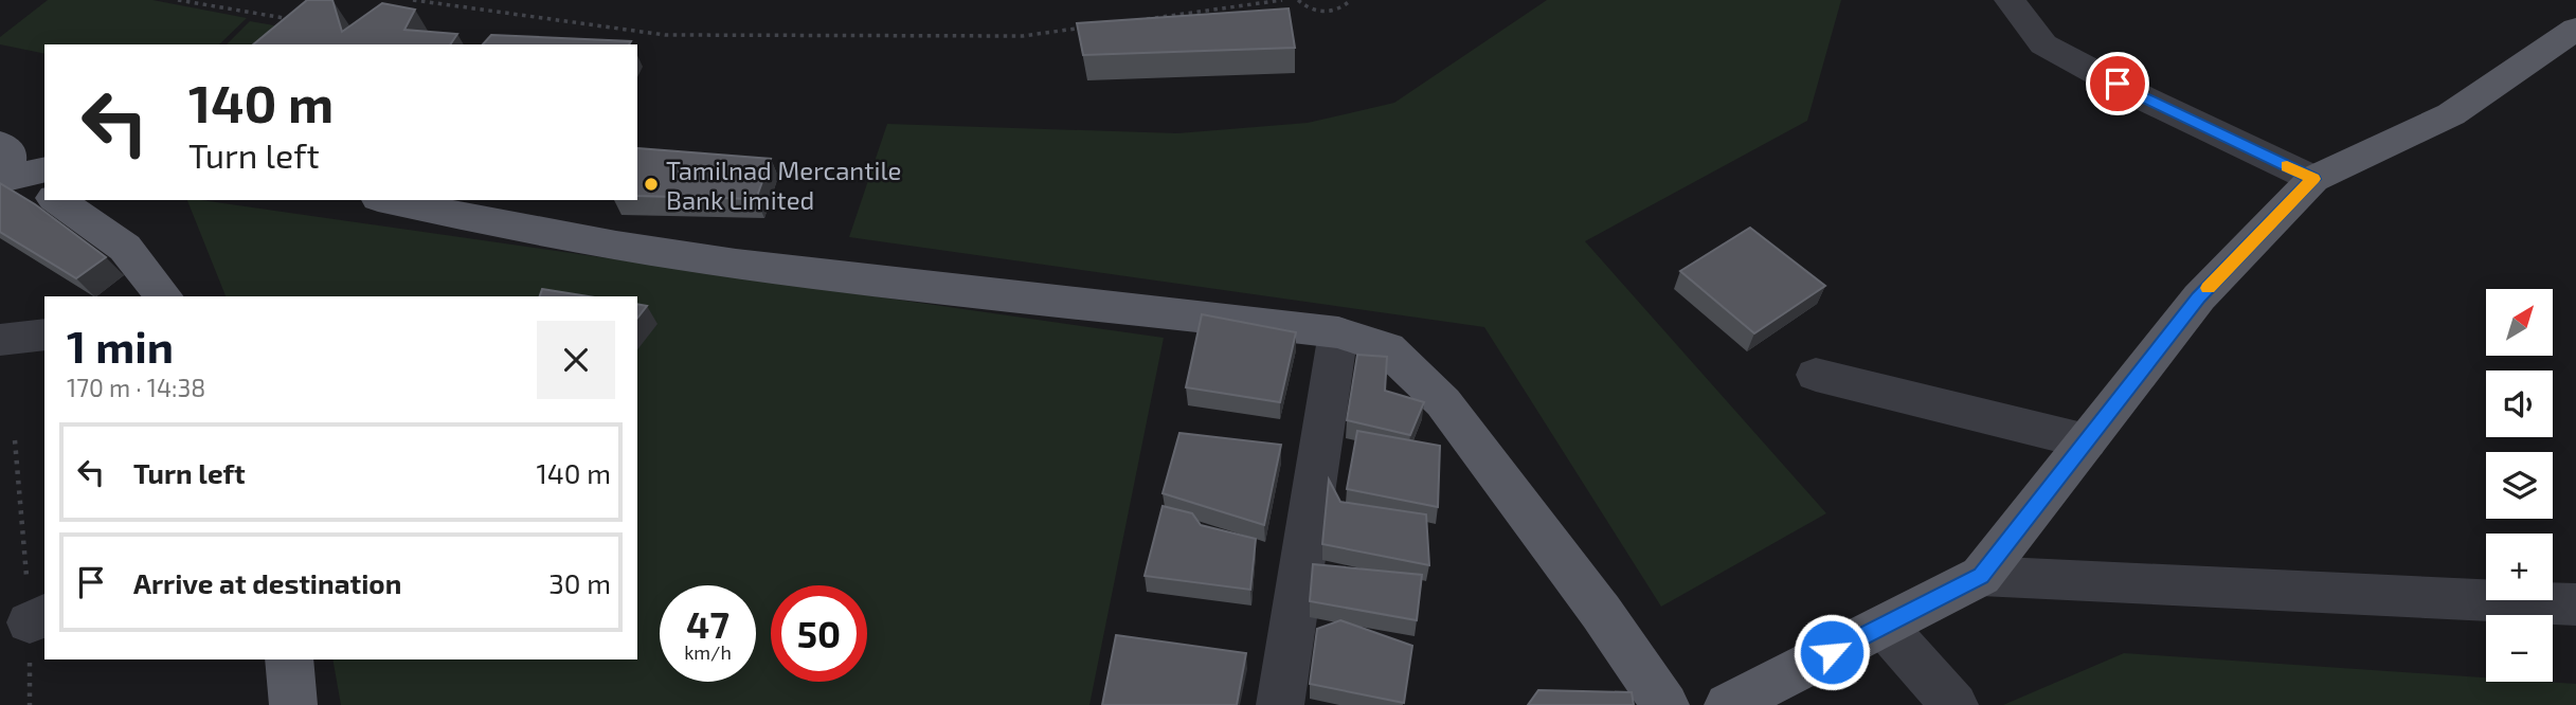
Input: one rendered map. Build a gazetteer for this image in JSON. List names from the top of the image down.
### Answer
{
  "places": ["Tamilnad Mercantile Bank Limited"],
  "north": "top right",
  "page": {
    "turn": ["140 m", "Turn left"],
    "map_buttons": ["+", "−"],
    "heading": ["1 min", "170 m · 14:38"],
    "list": [
      {
        "name": "Turn left",
        "value": "140 m"
      },
      {
        "name": "Arrive at destination",
        "value": "30 m"
      }
    ],
    "speed": "47 km/h",
    "limit": "50"
  }
}
